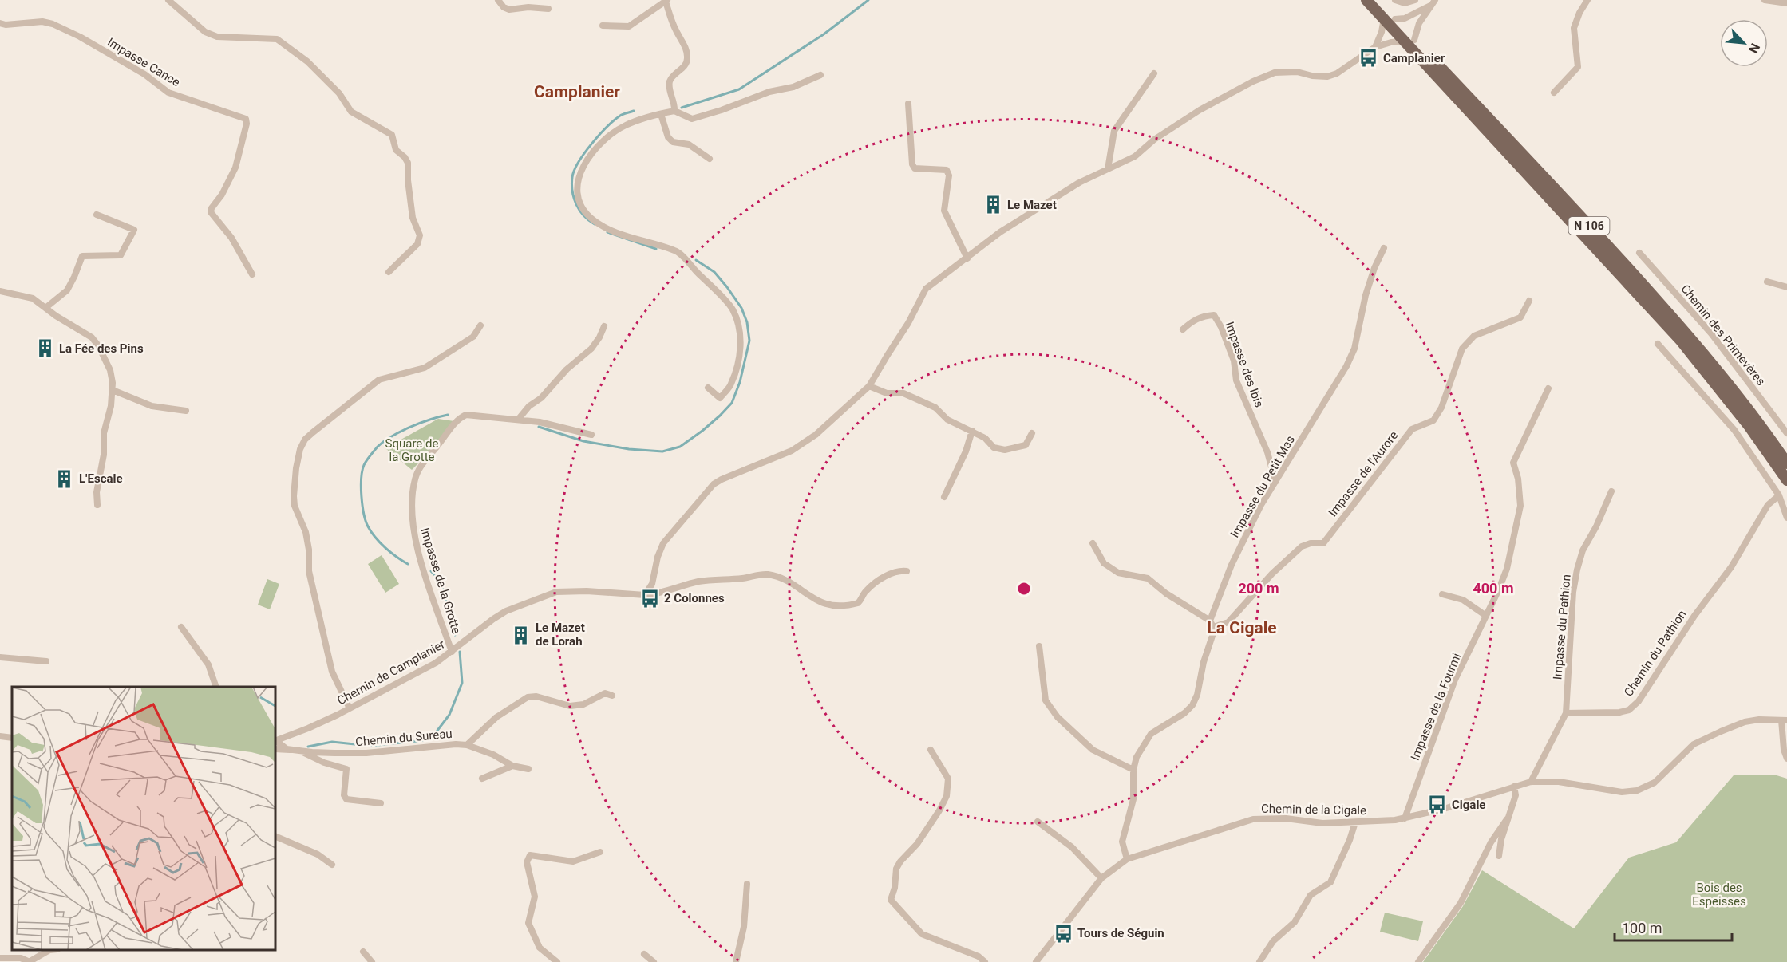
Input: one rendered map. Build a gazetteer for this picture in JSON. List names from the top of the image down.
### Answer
{
  "streets": {
    "main road": ["N 106"],
    "street": [
      "Impasse Cance",
      "Chemin des Primevères",
      "Impasse des Ibis",
      "Impasse de l'Aurore",
      "Impasse du Petit Mas",
      "Impasse de la Grotte",
      "Impasse du Pathion",
      "Chemin du Pathion",
      "Chemin de Camplanier",
      "Impasse de la Fourmi",
      "Chemin du Sureau",
      "Chemin de la Cigale"
    ]
  },
  "crossings": [
    ["Impasse des Ibis", "Impasse du Petit Mas"],
    ["Impasse de l'Aurore", "Impasse du Petit Mas"],
    ["Impasse du Petit Mas", "Chemin de la Cigale"],
    ["Impasse de la Grotte", "Chemin de Camplanier"],
    ["Impasse du Pathion", "Chemin du Pathion"],
    ["Impasse de la Fourmi", "Chemin de la Cigale"]
  ],
  "districts": ["Camplanier", "La Cigale"],
  "parks": ["Square de la Grotte", "Bois des Espeisses"],
  "places": {
    "bus stop": [
      "Camplanier",
      "2 Colonnes",
      "Cigale",
      "Tours de Séguin"
    ],
    "building": [
      "Le Mazet",
      "La Fée des Pins",
      "L'Escale",
      "Le Mazet de Lorah"
    ]
  },
  "scale_bar": "100 m",
  "north": "bottom right",
  "rings": ["200 m", "400 m"]
}
